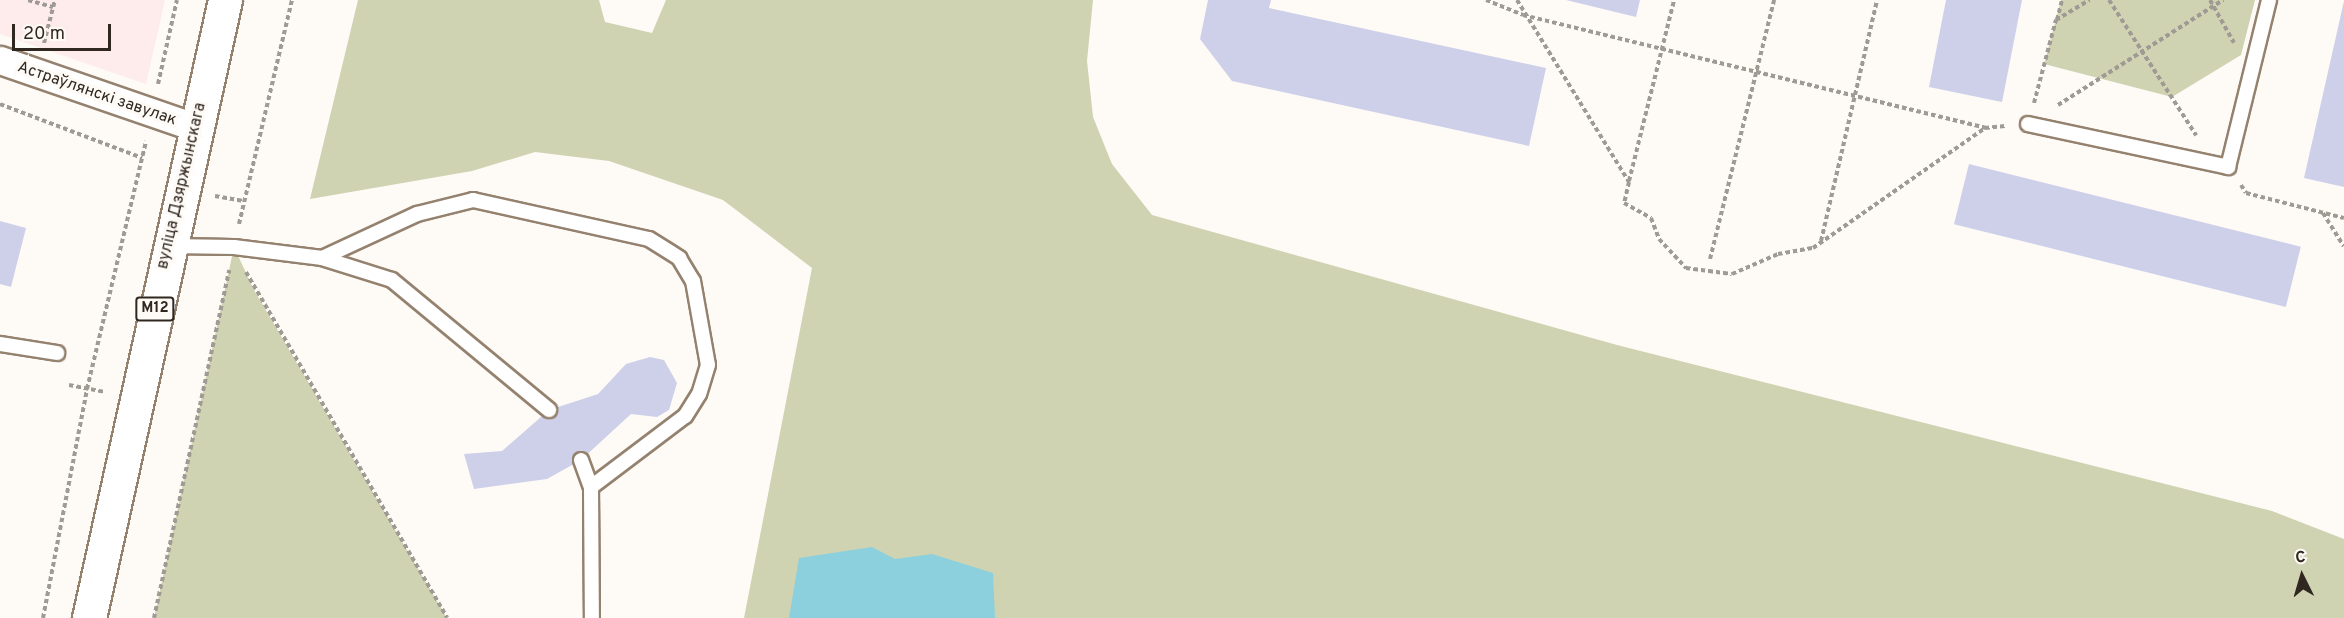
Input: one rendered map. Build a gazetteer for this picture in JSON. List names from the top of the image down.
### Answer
{
  "streets": {
    "main road": ["вуліца Дзяржынскага", "М12"],
    "street": ["Астраўлянскі завулак"]
  },
  "crossings": [
    ["Астраўлянскі завулак", "вуліца Дзяржынскага"]
  ],
  "scale_bar": "20 m",
  "north": "top"
}
